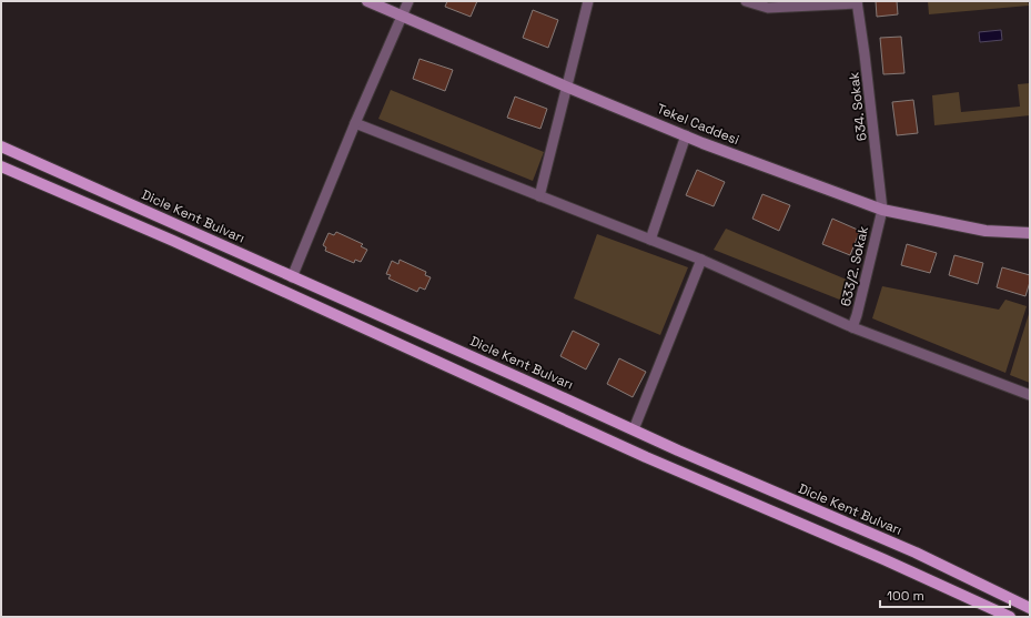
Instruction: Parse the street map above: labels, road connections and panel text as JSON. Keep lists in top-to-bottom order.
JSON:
{
  "streets": {
    "main road": ["Dicle Kent Bulvarı"],
    "street": ["634. Sokak", "Tekel Caddesi", "633/2. Sokak"]
  },
  "crossings": [
    ["634. Sokak", "Tekel Caddesi"],
    ["634. Sokak", "633/2. Sokak"],
    ["Tekel Caddesi", "633/2. Sokak"]
  ],
  "scale_bar": "100 m"
}
